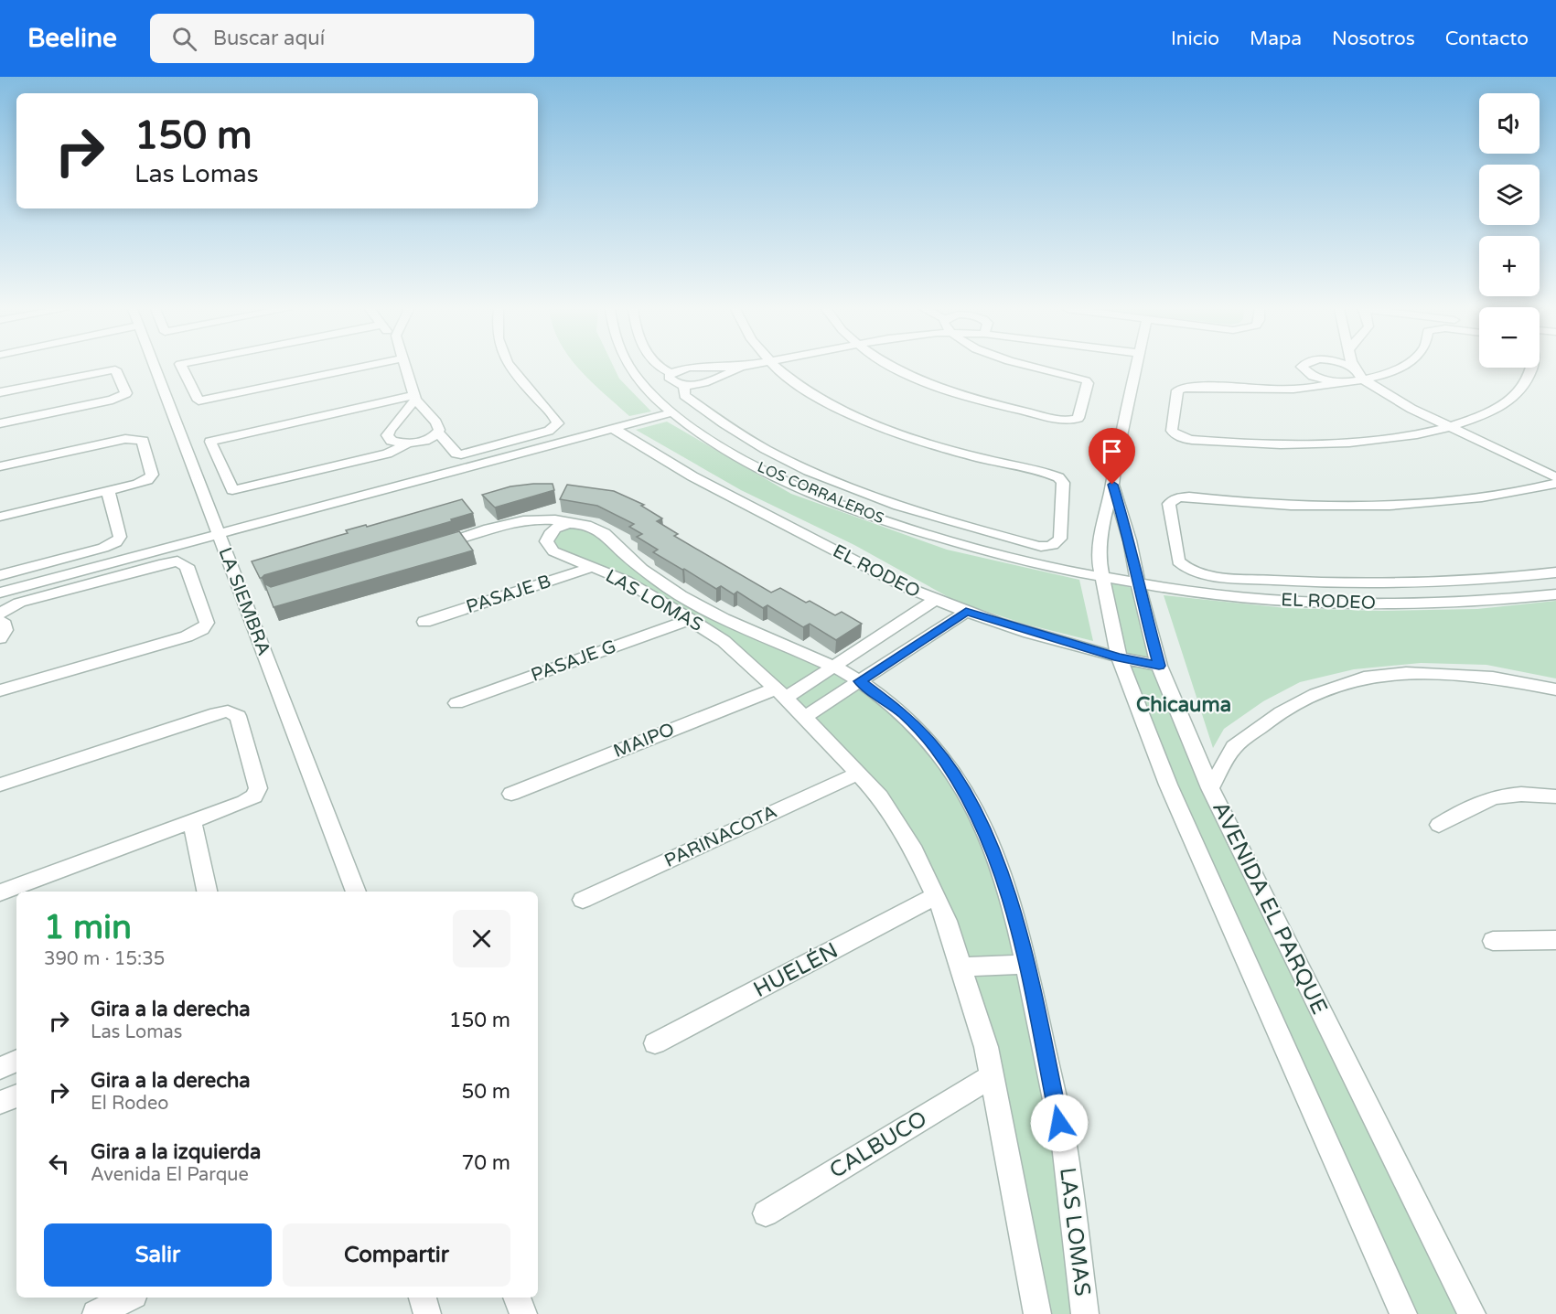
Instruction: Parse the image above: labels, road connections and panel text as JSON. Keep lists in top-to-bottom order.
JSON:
{
  "streets": {
    "street": [
      "LOS CORRALEROS",
      "EL RODEO",
      "PASAJE B",
      "LAS LOMAS",
      "LA SIEMBRA",
      "PASAJE G",
      "MAIPO",
      "PARINACOTA",
      "AVENIDA EL PARQUE",
      "HUELÉN",
      "CALBUCO"
    ]
  },
  "crossings": [
    ["LOS CORRALEROS", "EL RODEO"],
    ["LOS CORRALEROS", "AVENIDA EL PARQUE"],
    ["EL RODEO", "AVENIDA EL PARQUE"],
    ["PASAJE B", "LAS LOMAS"],
    ["LAS LOMAS", "PASAJE G"],
    ["LAS LOMAS", "MAIPO"],
    ["LAS LOMAS", "PARINACOTA"],
    ["LAS LOMAS", "HUELÉN"],
    ["LAS LOMAS", "CALBUCO"]
  ],
  "districts": ["Chicauma"],
  "page": {
    "header": "Beeline",
    "search": "Buscar aquí",
    "nav": [
      "Inicio",
      "Mapa",
      "Nosotros",
      "Contacto"
    ],
    "map_buttons": ["+", "−"],
    "turn": ["150 m", "Las Lomas"],
    "heading": ["1 min", "390 m · 15:35"],
    "list": [
      {
        "name": "Gira a la derecha",
        "note": "Las Lomas",
        "value": "150 m"
      },
      {
        "name": "Gira a la derecha",
        "note": "El Rodeo",
        "value": "50 m"
      },
      {
        "name": "Gira a la izquierda",
        "note": "Avenida El Parque",
        "value": "70 m"
      }
    ],
    "buttons": ["Salir", "Compartir"]
  }
}
